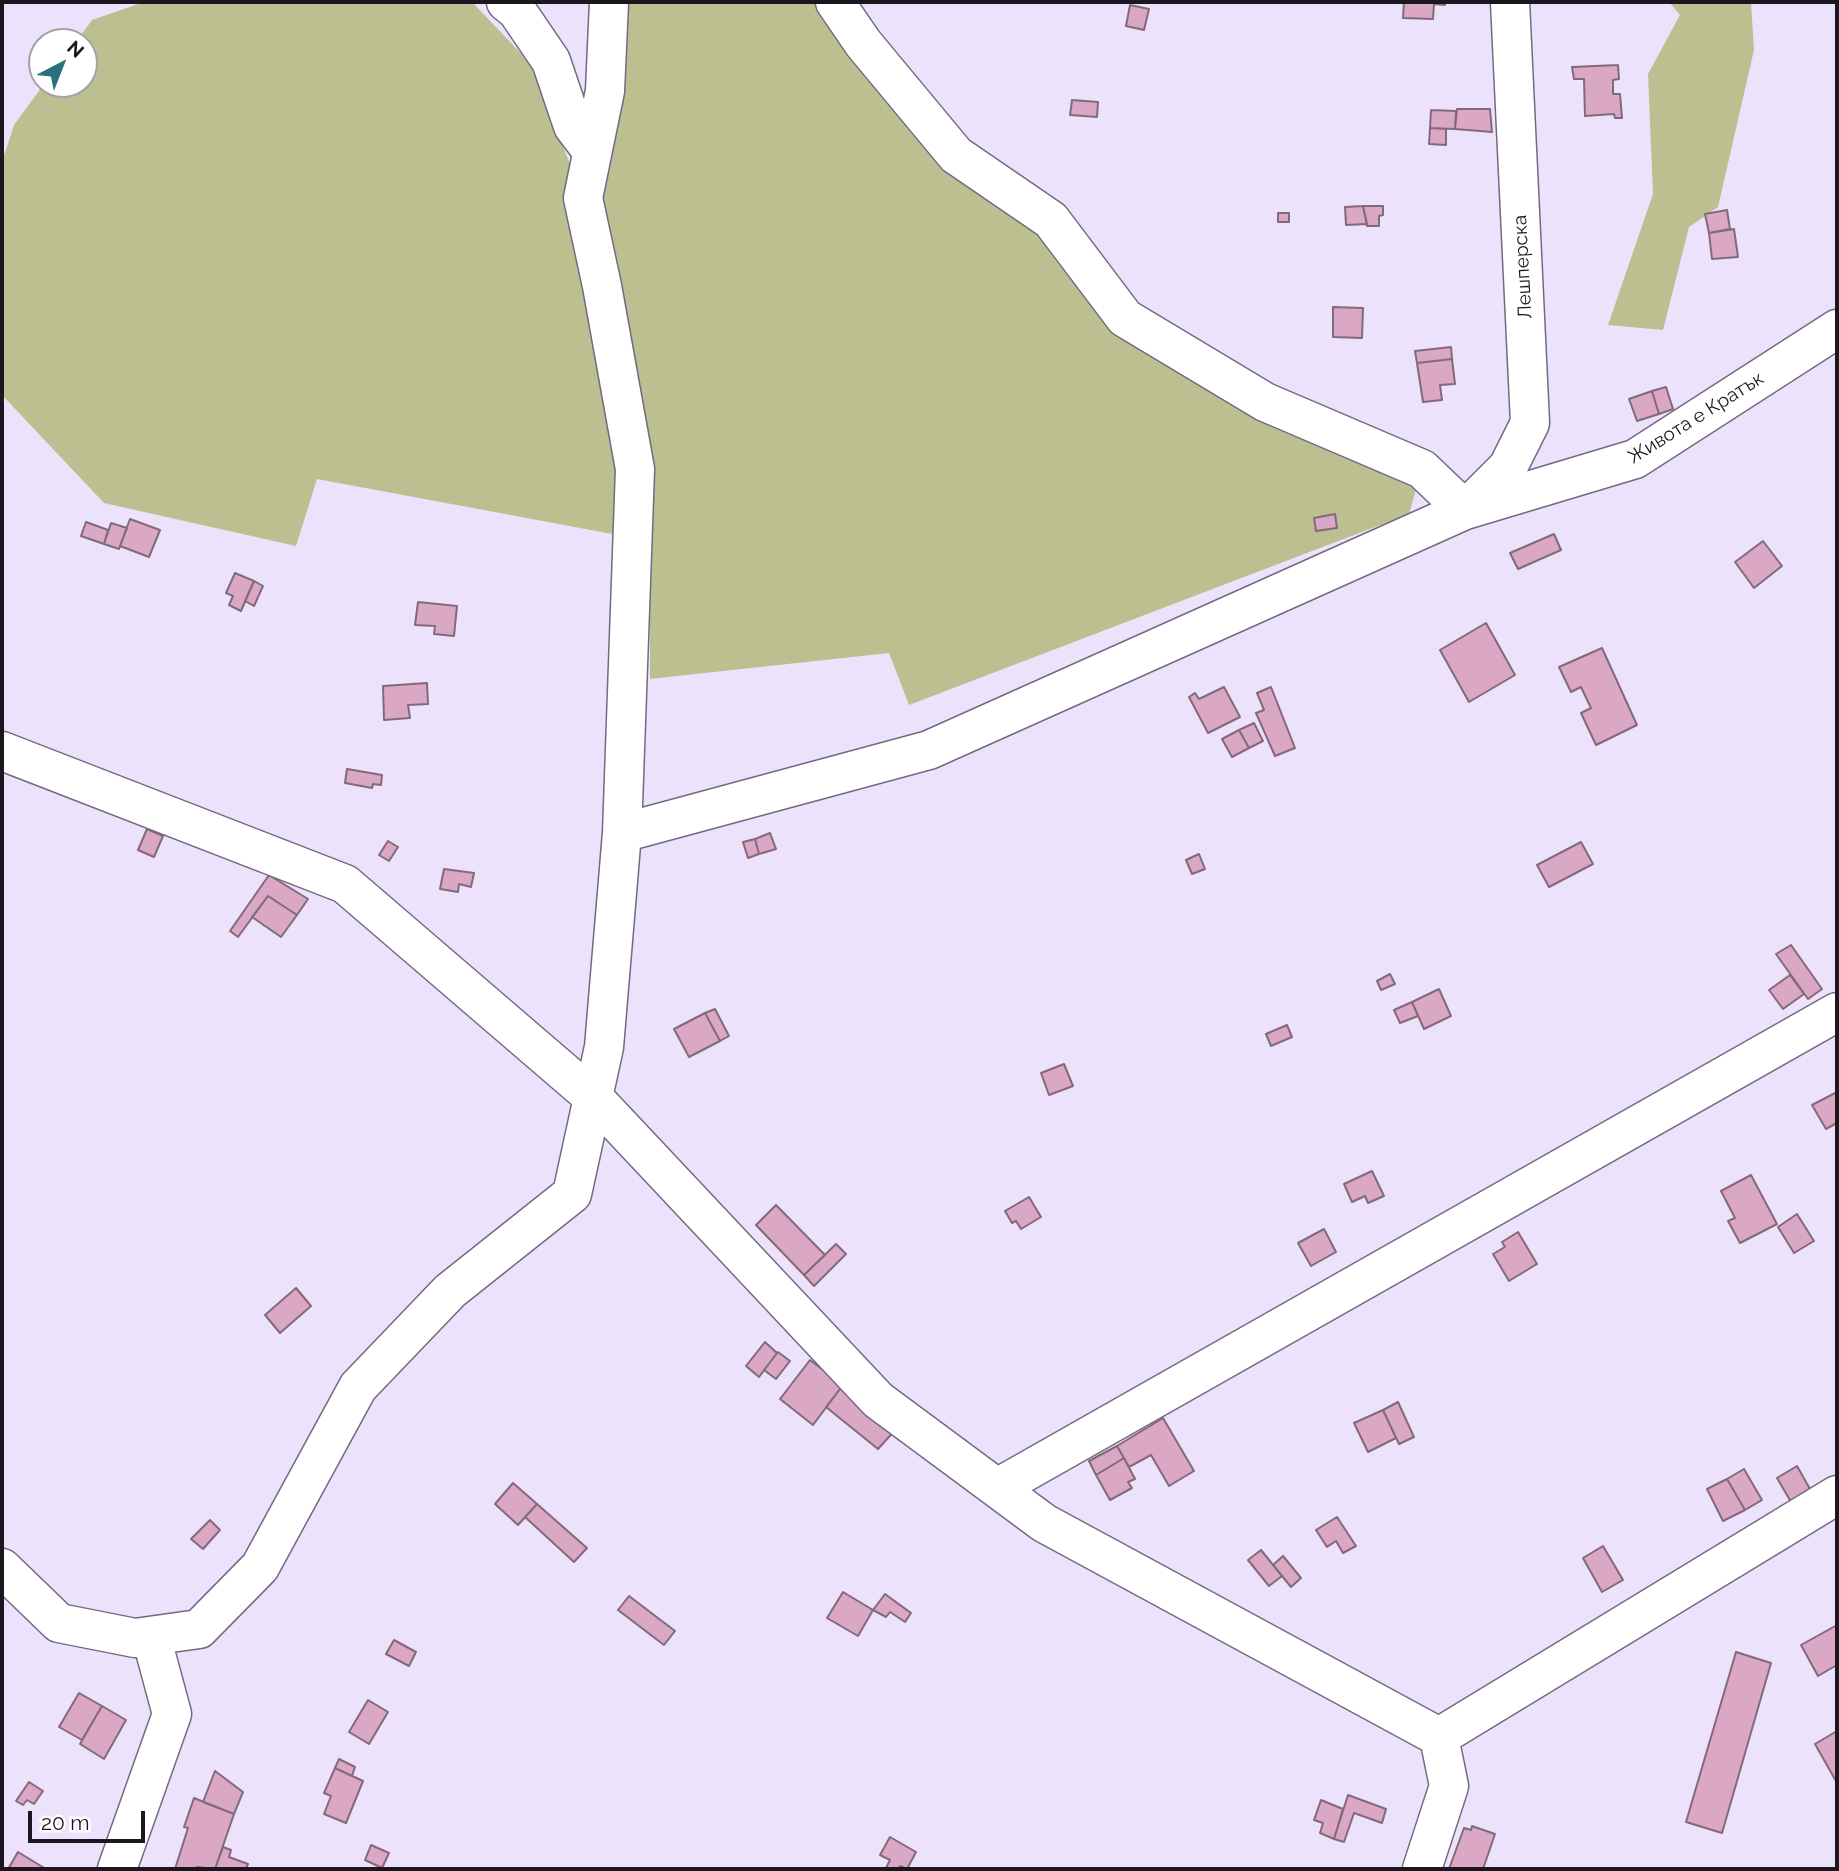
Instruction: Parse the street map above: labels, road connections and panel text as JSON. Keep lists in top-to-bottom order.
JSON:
{
  "streets": {
    "street": ["Лешперска", "Живота е Кратък"]
  },
  "crossings": [
    ["Лешперска", "Живота е Кратък"]
  ],
  "scale_bar": "20 m",
  "north": "top right"
}
